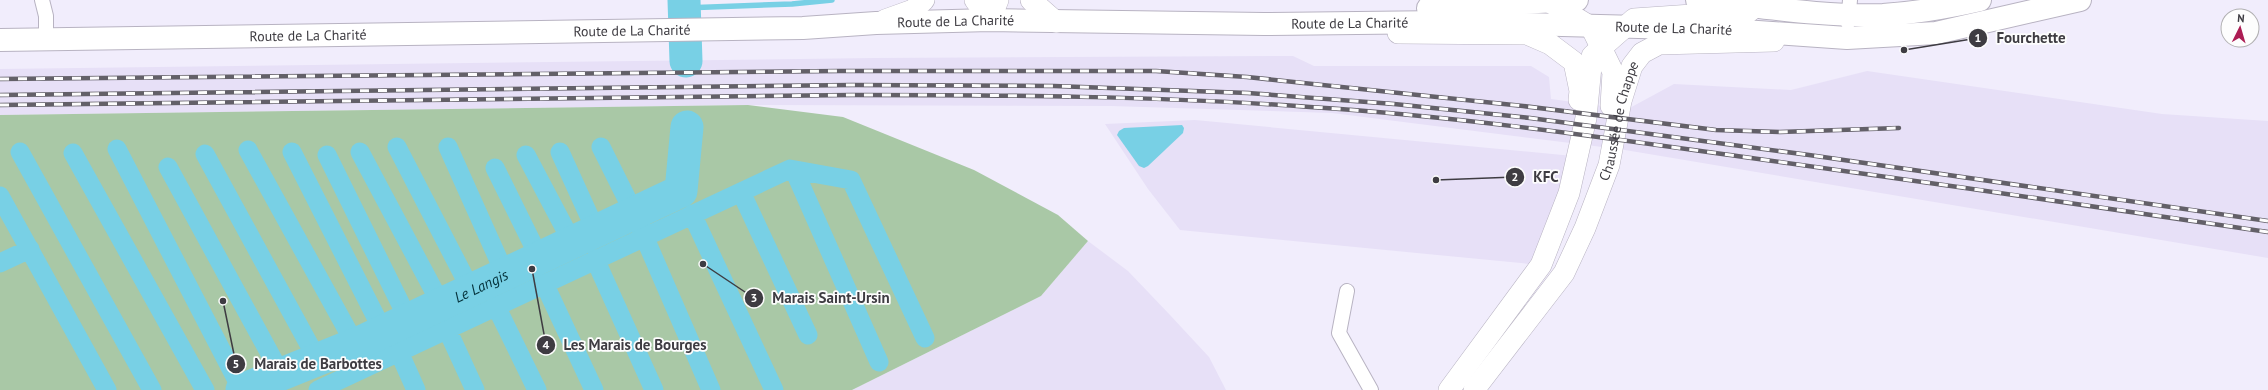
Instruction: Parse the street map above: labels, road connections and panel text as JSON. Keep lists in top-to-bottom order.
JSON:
{
  "streets": {
    "main road": ["Route de La Charité", "Chaussée de Chappe"]
  },
  "crossings": [
    ["Route de La Charité", "Chaussée de Chappe"]
  ],
  "water": ["Le Langis"],
  "places": [
    "Fourchette",
    "KFC",
    "Marais Saint-Ursin",
    "Les Marais de Bourges",
    "Marais de Barbottes"
  ],
  "north": "top"
}
